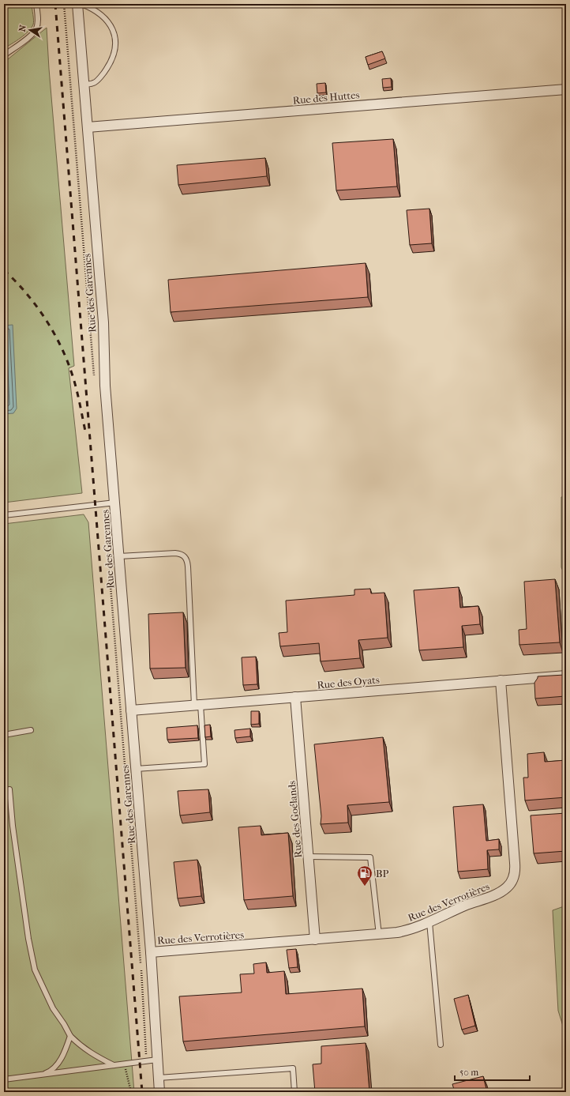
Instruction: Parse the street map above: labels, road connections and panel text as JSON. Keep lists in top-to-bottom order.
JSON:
{
  "streets": {
    "street": [
      "Rue des Huttes",
      "Rue des Garennes",
      "Rue des Oyats",
      "Rue des Goélands",
      "Rue des Verrotières"
    ]
  },
  "crossings": [
    ["Rue des Huttes", "Rue des Garennes"],
    ["Rue des Garennes", "Rue des Oyats"],
    ["Rue des Garennes", "Rue des Verrotières"],
    ["Rue des Oyats", "Rue des Goélands"],
    ["Rue des Oyats", "Rue des Verrotières"],
    ["Rue des Goélands", "Rue des Verrotières"]
  ],
  "places": {
    "fuel station": ["BP"]
  },
  "scale_bar": "50 m",
  "north": "left"
}
